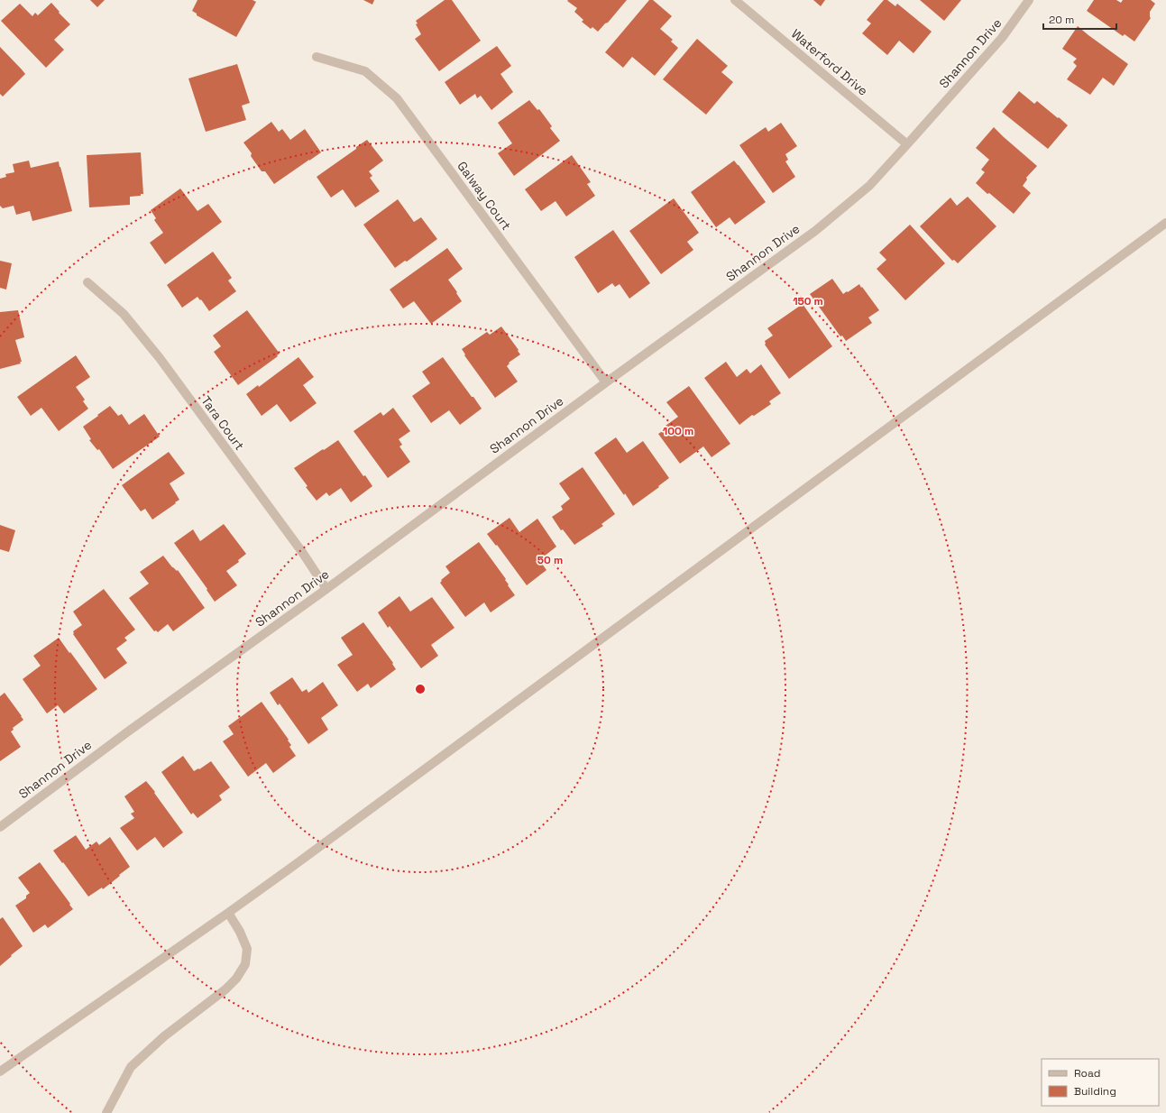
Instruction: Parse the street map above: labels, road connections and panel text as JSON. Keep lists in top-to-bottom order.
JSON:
{
  "streets": {
    "street": [
      "Shannon Drive",
      "Waterford Drive",
      "Galway Court",
      "Tara Court"
    ]
  },
  "crossings": [
    ["Shannon Drive", "Waterford Drive"],
    ["Shannon Drive", "Galway Court"],
    ["Shannon Drive", "Tara Court"]
  ],
  "legend": ["Road", "Building"],
  "scale_bar": "20 m",
  "rings": ["150 m", "100 m", "50 m"]
}
